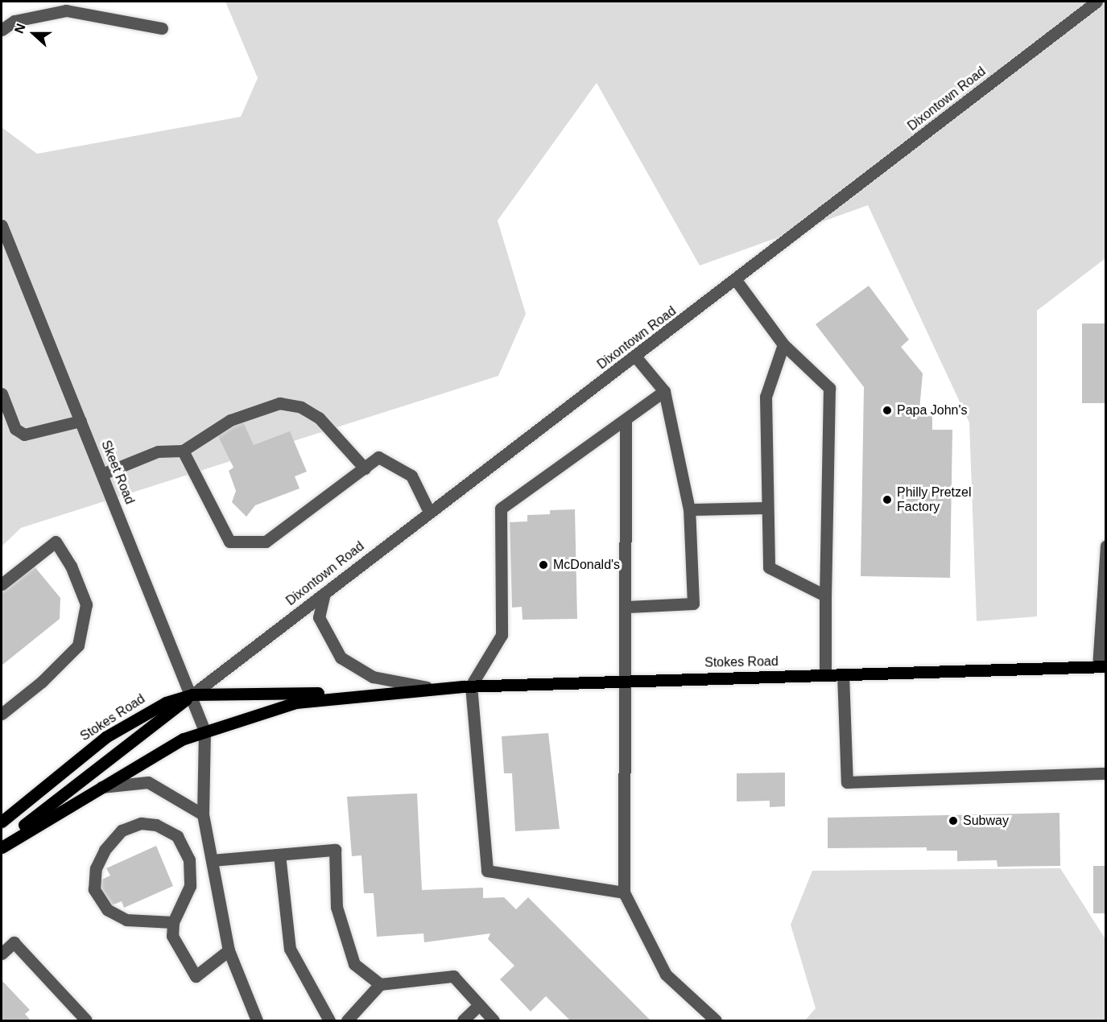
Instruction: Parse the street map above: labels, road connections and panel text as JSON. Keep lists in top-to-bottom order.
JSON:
{
  "streets": {
    "main road": ["Stokes Road"],
    "street": ["Dixontown Road", "Skeet Road"]
  },
  "crossings": [
    ["Dixontown Road", "Skeet Road"],
    ["Dixontown Road", "Stokes Road"],
    ["Skeet Road", "Stokes Road"]
  ],
  "places": [
    "Papa John's",
    "Philly Pretzel Factory",
    "McDonald's",
    "Subway"
  ],
  "north": "left"
}
